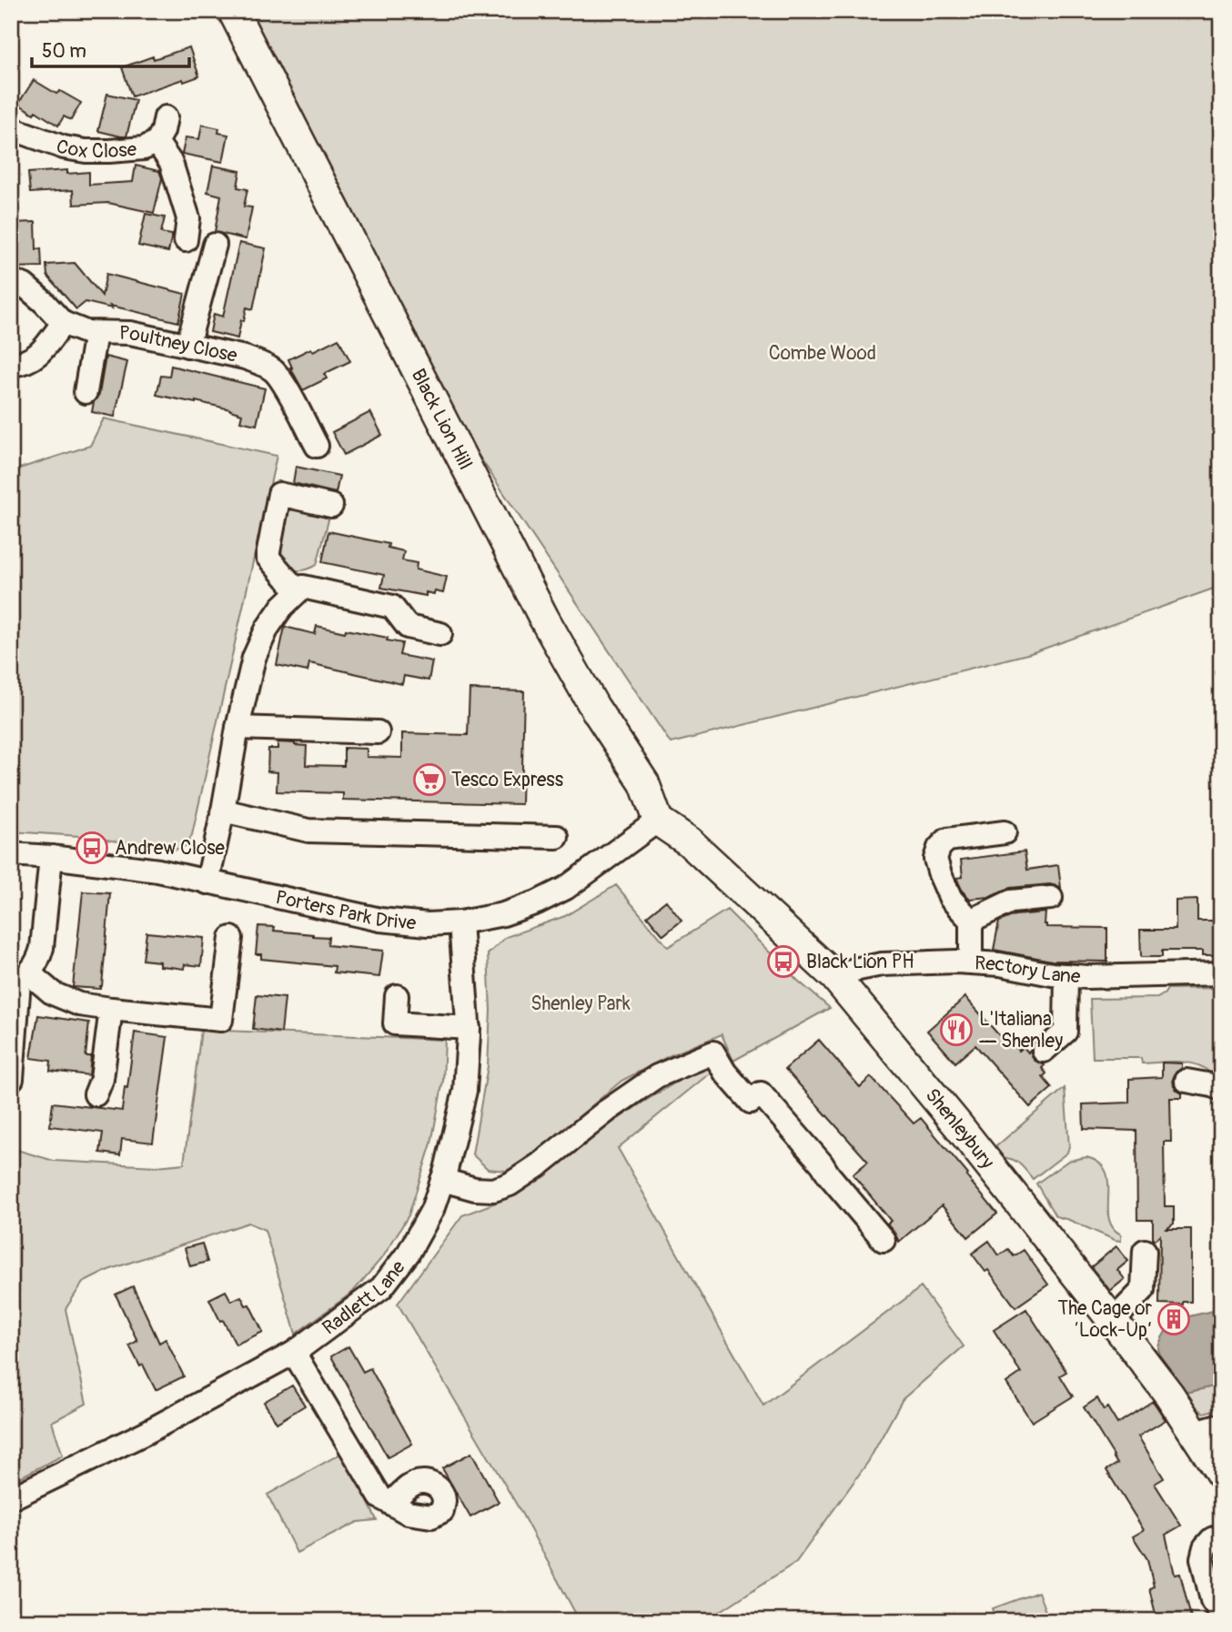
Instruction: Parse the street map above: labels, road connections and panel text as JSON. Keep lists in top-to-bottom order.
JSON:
{
  "streets": {
    "main road": ["Black Lion Hill", "Shenleybury"],
    "street": [
      "Cox Close",
      "Poultney Close",
      "Porters Park Drive",
      "Rectory Lane",
      "Radlett Lane"
    ]
  },
  "crossings": [
    ["Black Lion Hill", "Porters Park Drive"],
    ["Black Lion Hill", "Shenleybury"],
    ["Porters Park Drive", "Shenleybury"],
    ["Porters Park Drive", "Radlett Lane"],
    ["Rectory Lane", "Shenleybury"]
  ],
  "parks": ["Combe Wood", "Shenley Park"],
  "places": {
    "supermarket": ["Tesco Express"],
    "bus stop": ["Andrew Close", "Black Lion PH"],
    "restaurant": ["L'Italiana — Shenley"],
    "building": ["The Cage or ‘Lock-Up’"]
  },
  "scale_bar": "50 m"
}
